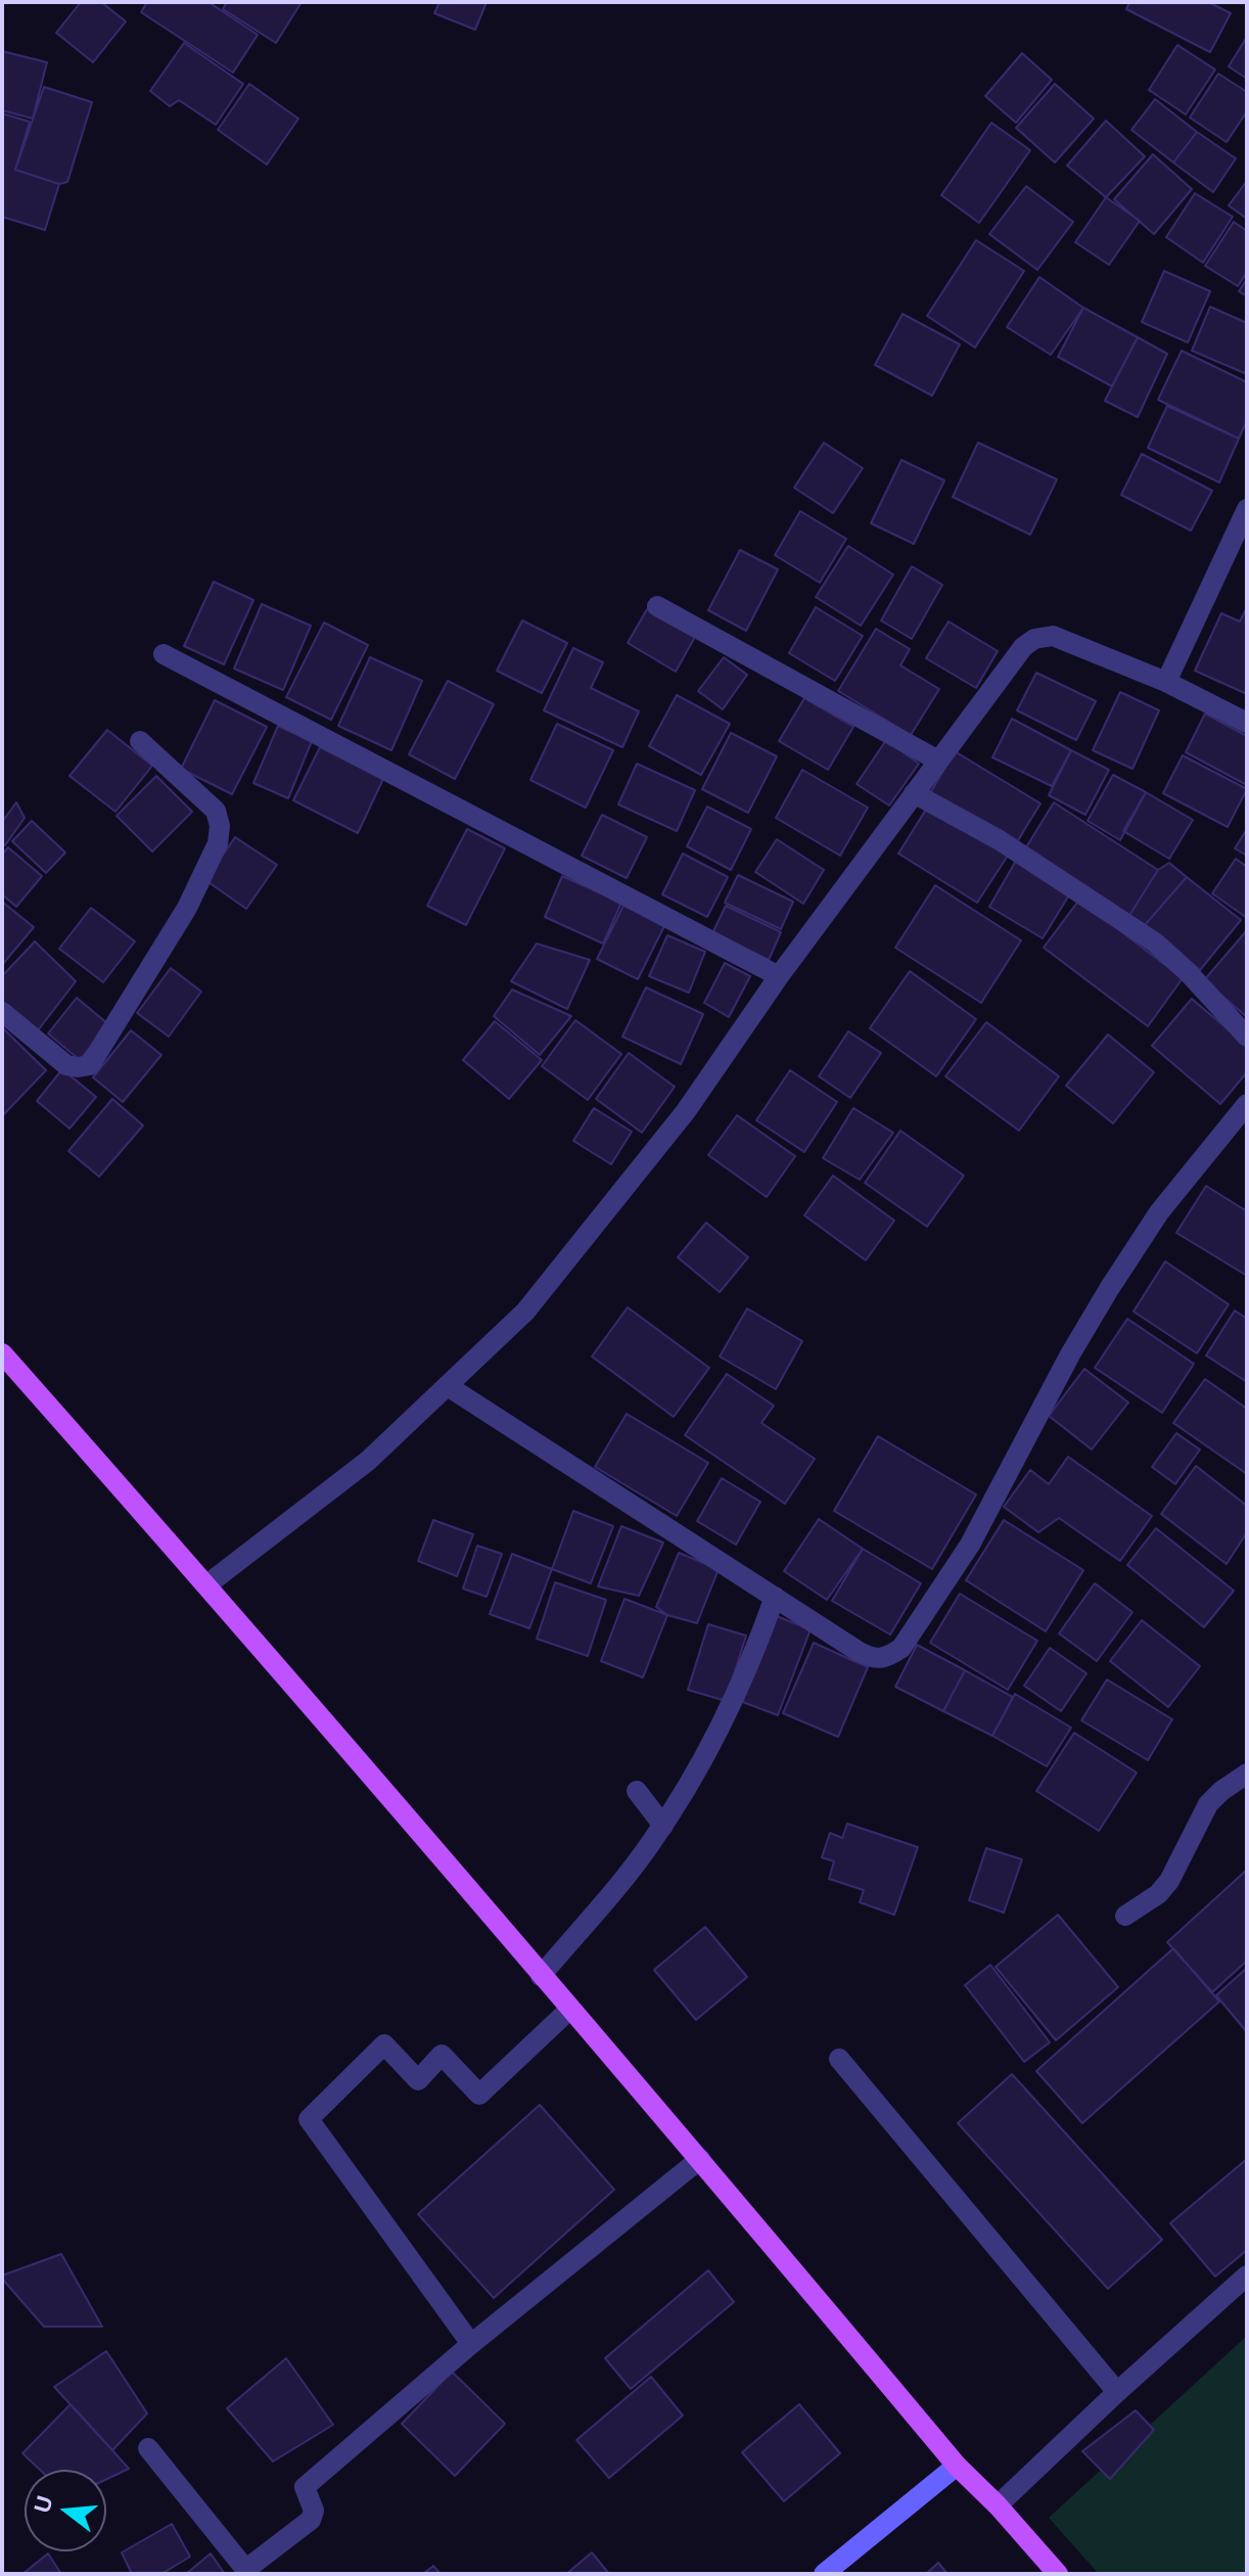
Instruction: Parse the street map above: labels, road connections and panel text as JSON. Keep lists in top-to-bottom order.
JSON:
{
  "north": "left"
}
